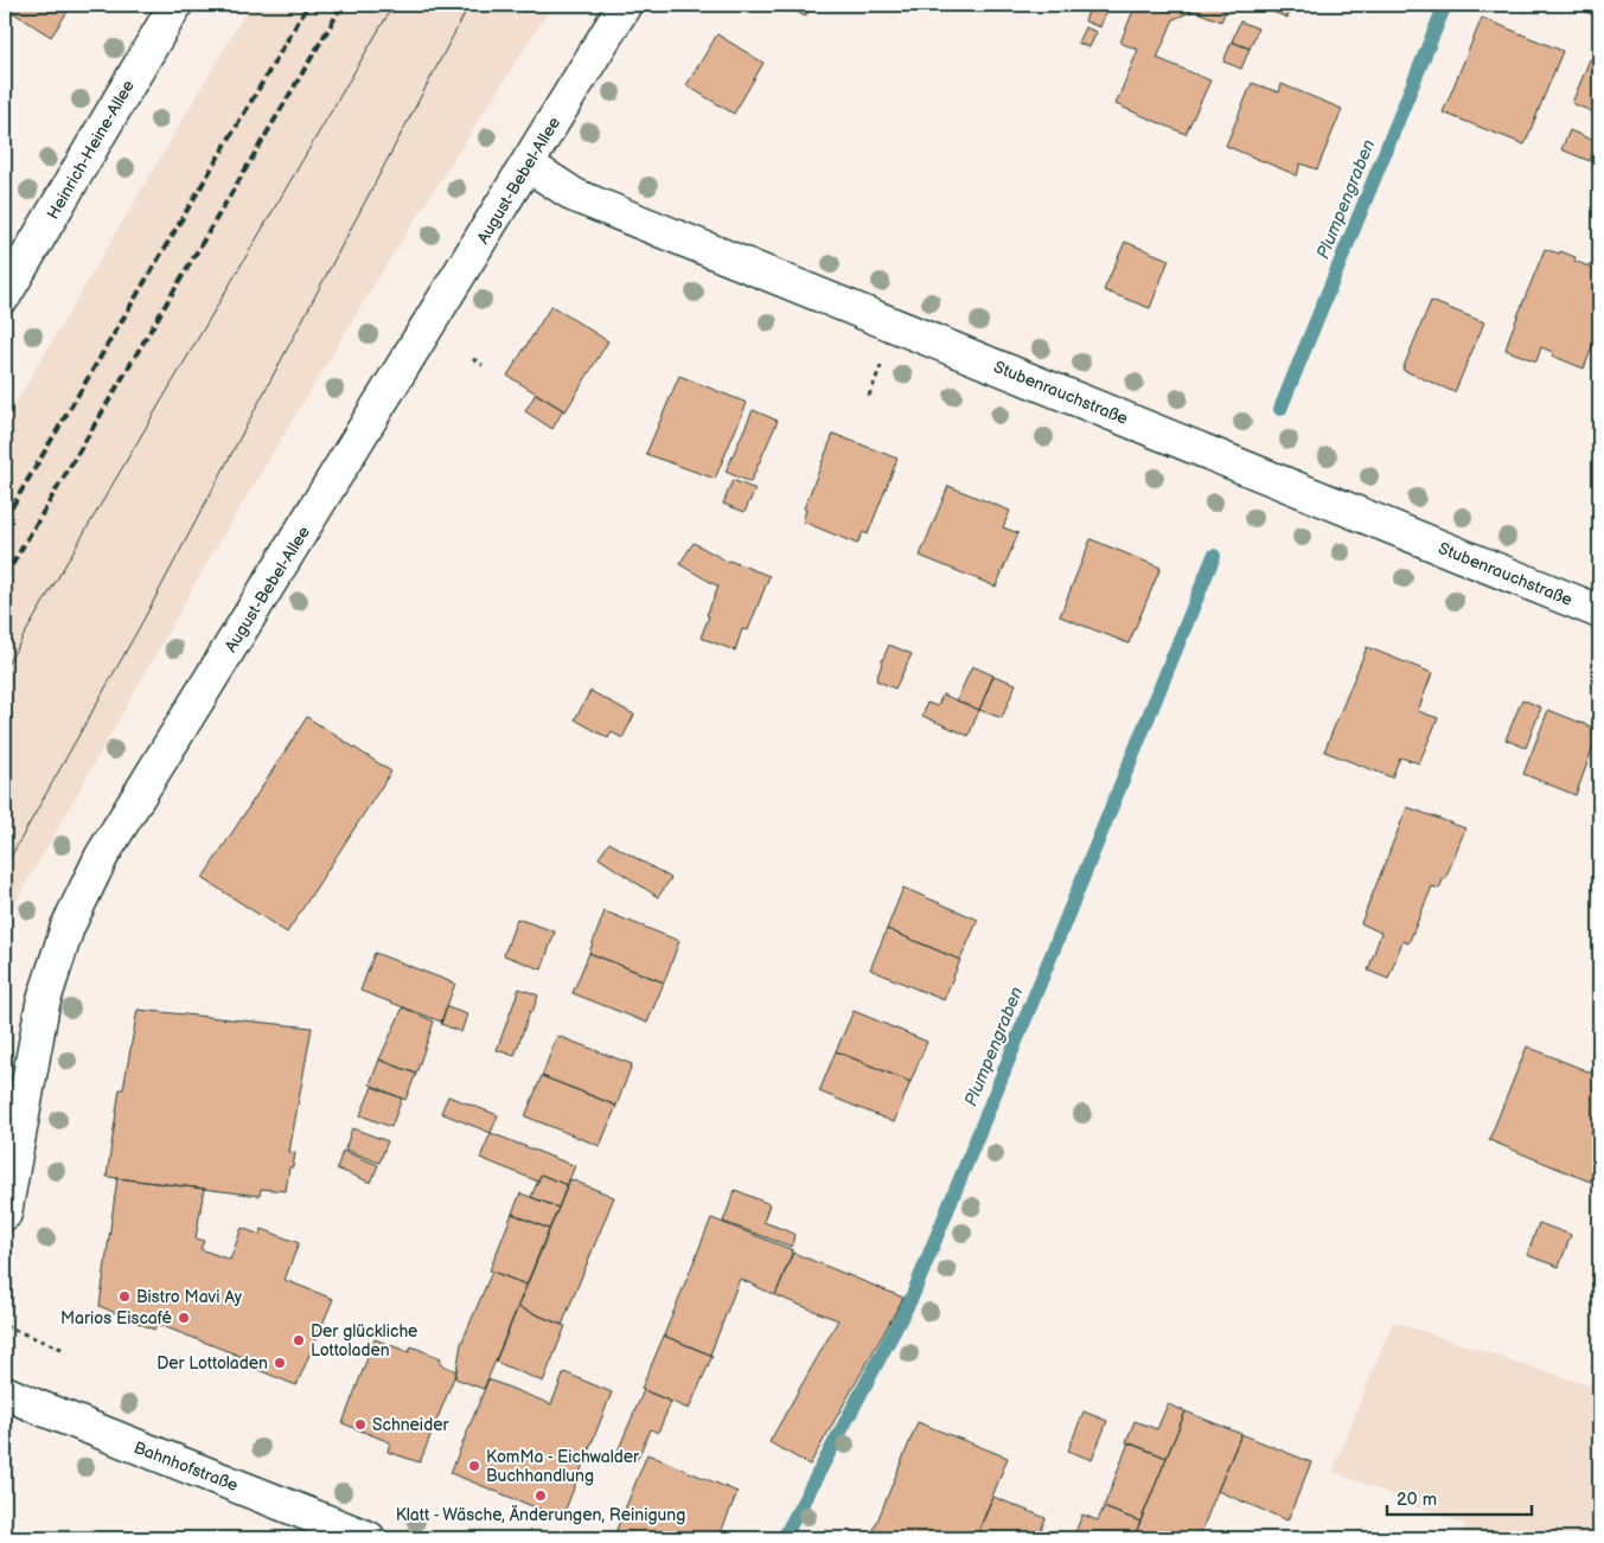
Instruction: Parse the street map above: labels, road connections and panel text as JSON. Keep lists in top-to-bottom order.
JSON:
{
  "streets": {
    "street": [
      "Heinrich-Heine-Allee",
      "August-Bebel-Allee",
      "Stubenrauchstraße",
      "Bahnhofstraße"
    ]
  },
  "crossings": [
    ["August-Bebel-Allee", "Stubenrauchstraße"]
  ],
  "water": ["Plumpengraben"],
  "places": [
    "Bistro Mavi Ay",
    "Marios Eiscafé",
    "Der glückliche Lottoladen",
    "Der Lottoladen",
    "Schneider",
    "KomMa - Eichwalder Buchhandlung",
    "Klatt - Wäsche, Änderungen, Reinigung"
  ],
  "scale_bar": "20 m"
}
